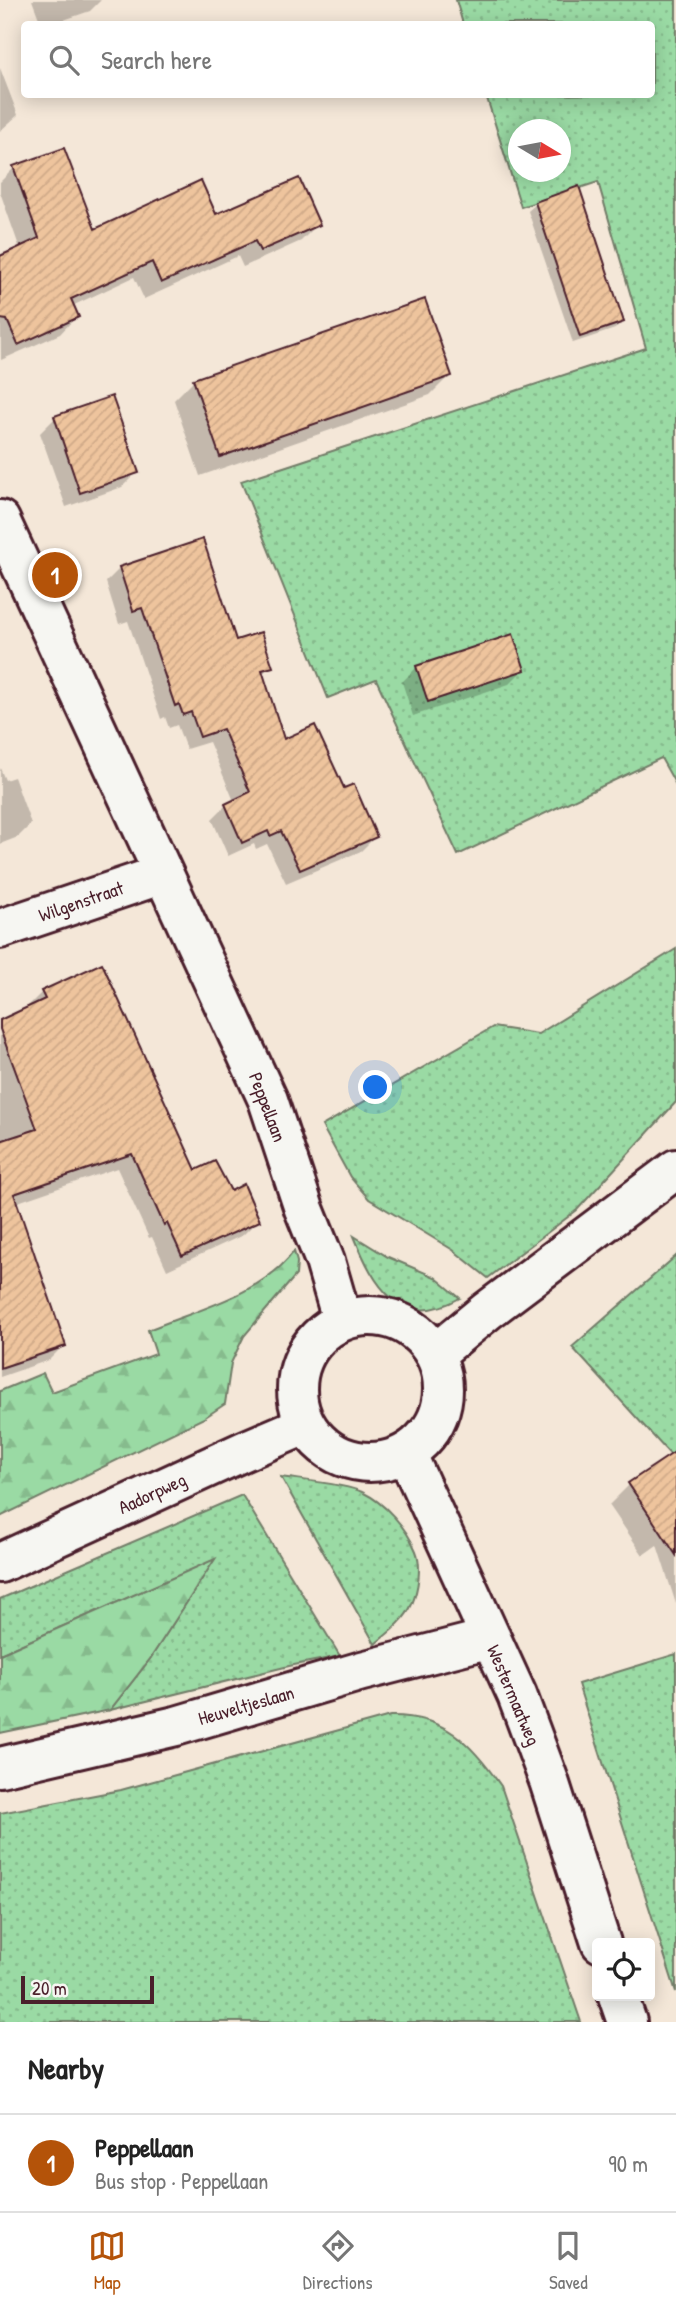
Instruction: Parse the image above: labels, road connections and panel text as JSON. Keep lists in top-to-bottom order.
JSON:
{
  "streets": {
    "street": [
      "Wilgenstraat",
      "Peppellaan",
      "Aadorpweg",
      "Westermaatweg",
      "Heuveltjeslaan"
    ]
  },
  "crossings": [
    ["Wilgenstraat", "Peppellaan"],
    ["Peppellaan", "Aadorpweg"],
    ["Peppellaan", "Westermaatweg"],
    ["Aadorpweg", "Westermaatweg"],
    ["Westermaatweg", "Heuveltjeslaan"]
  ],
  "scale_bar": "20 m",
  "north": "right",
  "page": {
    "search": "Search here",
    "pins": "1",
    "scale": "20 m",
    "heading": "Nearby",
    "list": [
      {
        "mark": "1",
        "name": "Peppellaan",
        "note": "Bus stop · Peppellaan",
        "value": "90 m"
      }
    ],
    "nav": ["Map", "Directions", "Saved"]
  }
}
